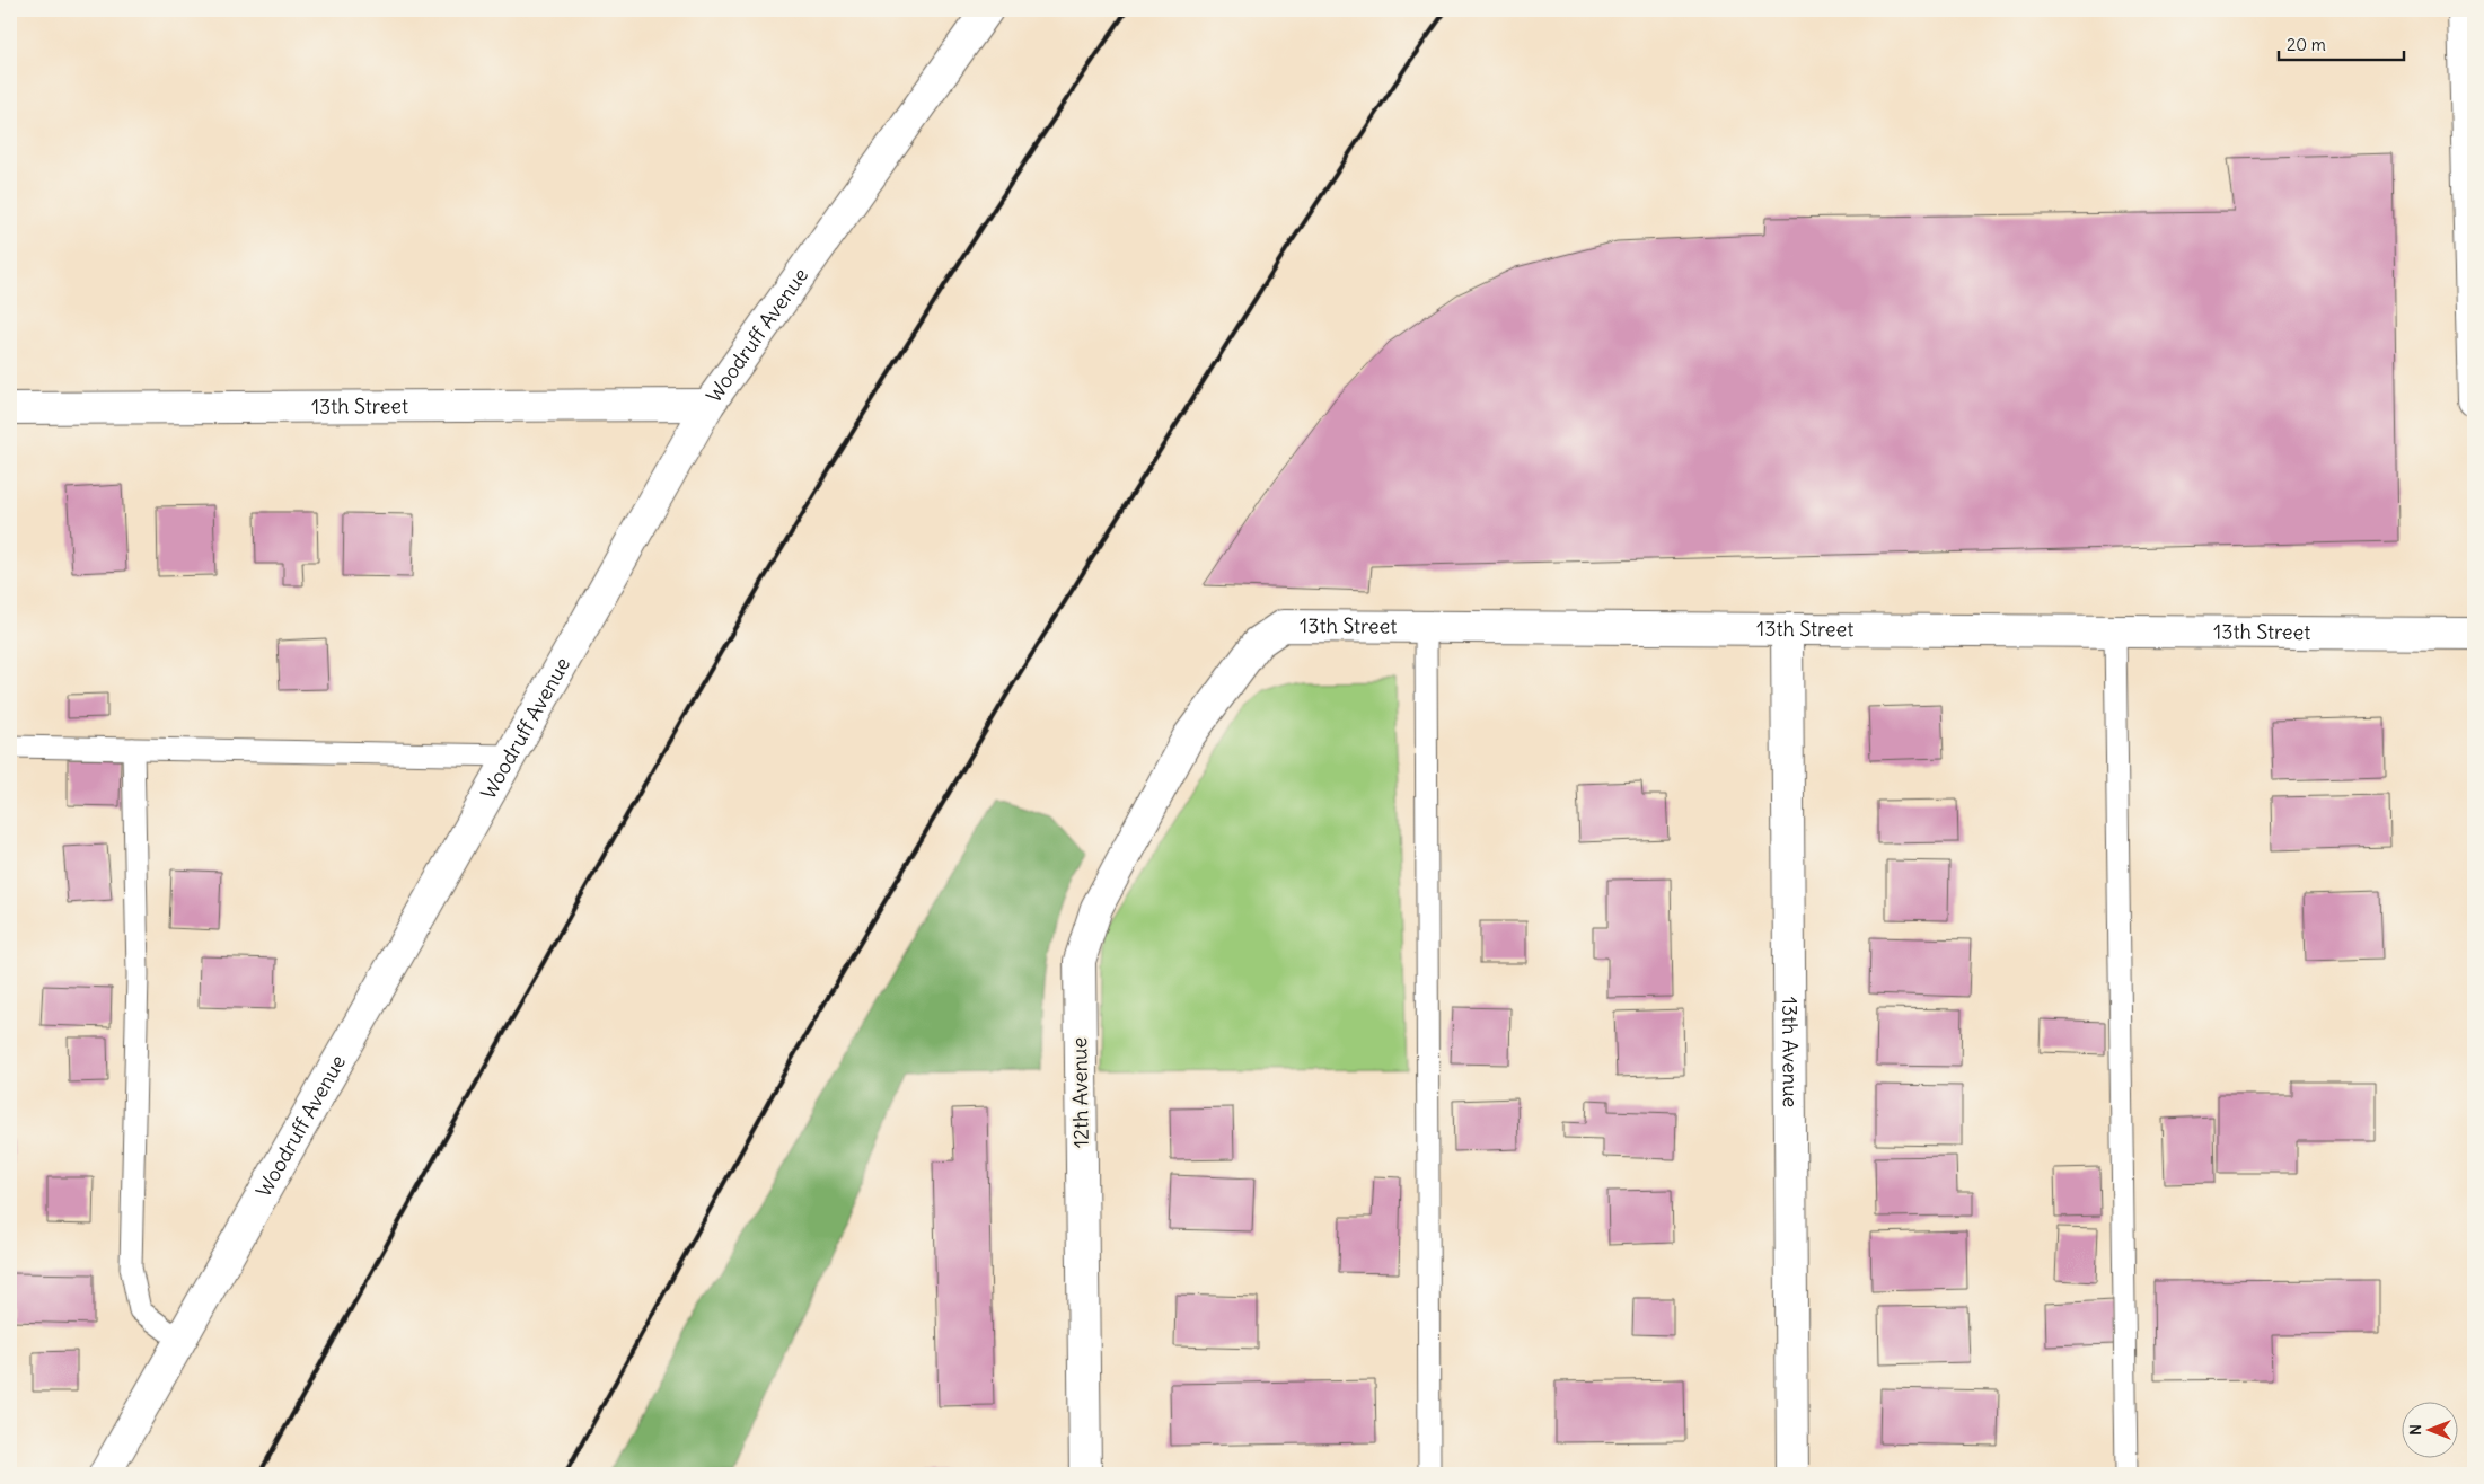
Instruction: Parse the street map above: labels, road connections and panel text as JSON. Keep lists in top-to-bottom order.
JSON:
{
  "streets": {
    "street": [
      "Woodruff Avenue",
      "13th Street",
      "13th Avenue",
      "12th Avenue"
    ]
  },
  "crossings": [
    ["Woodruff Avenue", "13th Street"],
    ["13th Street", "13th Avenue"],
    ["13th Street", "12th Avenue"]
  ],
  "scale_bar": "20 m",
  "north": "left"
}
